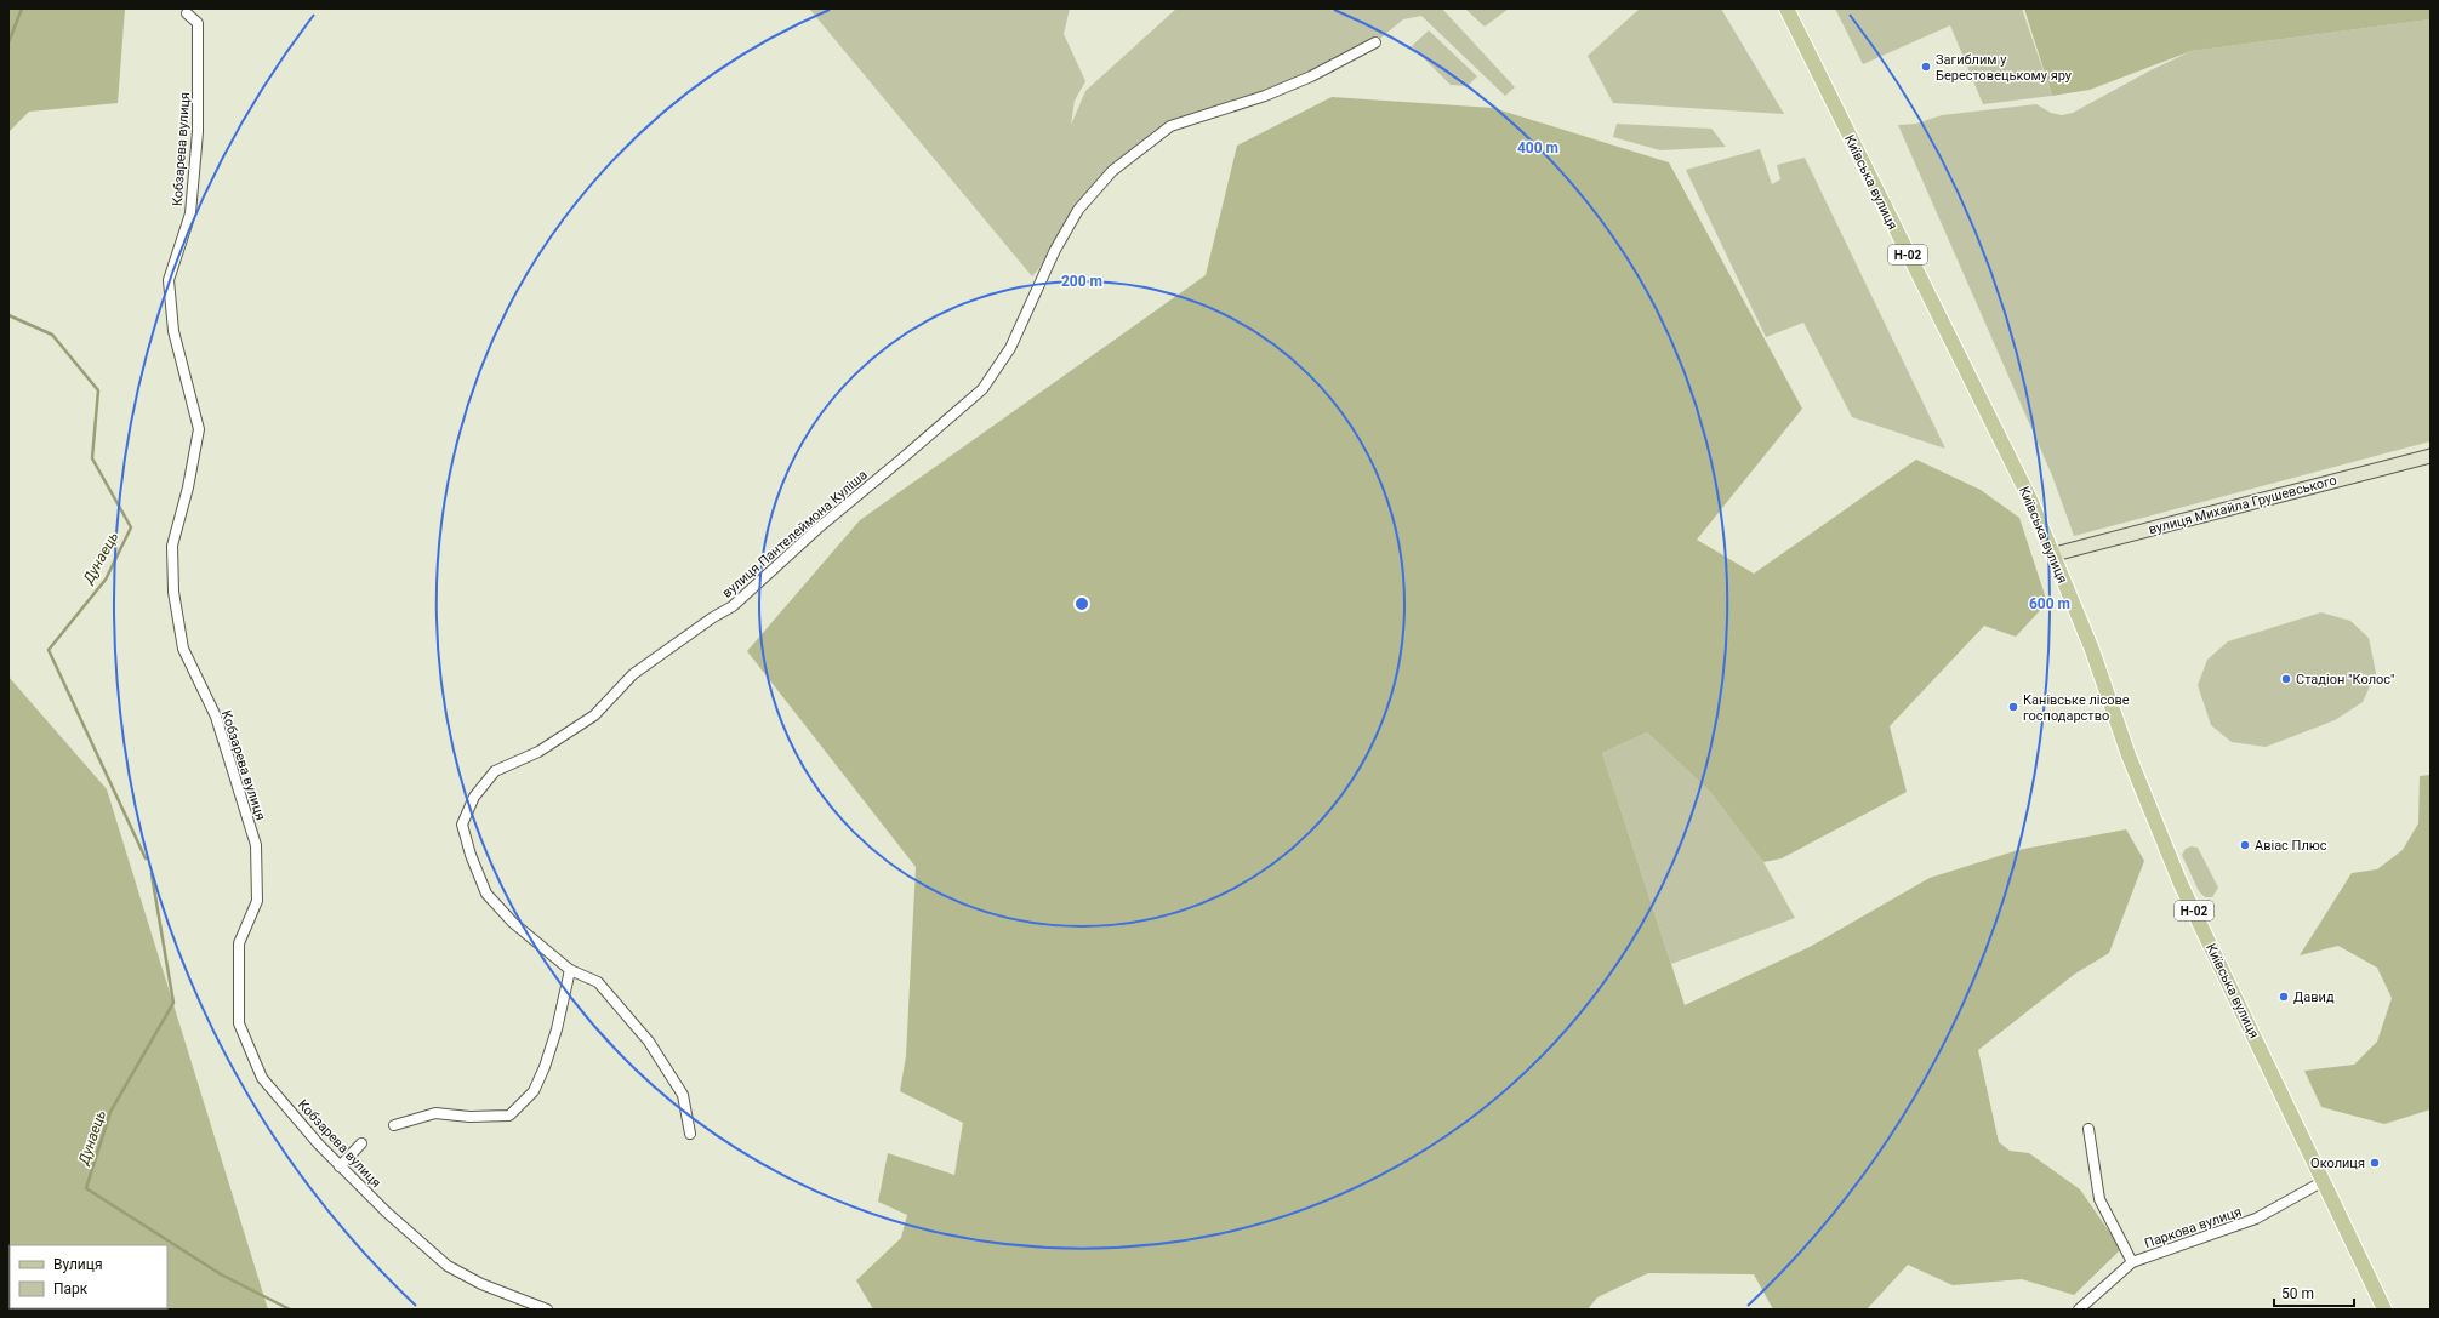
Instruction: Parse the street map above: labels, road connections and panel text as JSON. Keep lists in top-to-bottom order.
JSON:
{
  "streets": {
    "main road": ["Київська вулиця", "Н-02"],
    "street": [
      "Кобзарева вулиця",
      "вулиця Михайла Грушевського",
      "вулиця Пантелеймона Куліша",
      "Паркова вулиця"
    ]
  },
  "crossings": [
    ["Київська вулиця", "вулиця Михайла Грушевського"],
    ["Київська вулиця", "Паркова вулиця"]
  ],
  "water": ["Дунаець"],
  "places": [
    "Загиблим у Берестовецькому яру",
    "Стадіон \"Колос\"",
    "Канівське лісове господарство",
    "Авіас Плюс",
    "Давид",
    "Околиця"
  ],
  "legend": ["Вулиця", "Парк"],
  "scale_bar": "50 m",
  "rings": ["400 m", "200 m", "600 m"]
}
